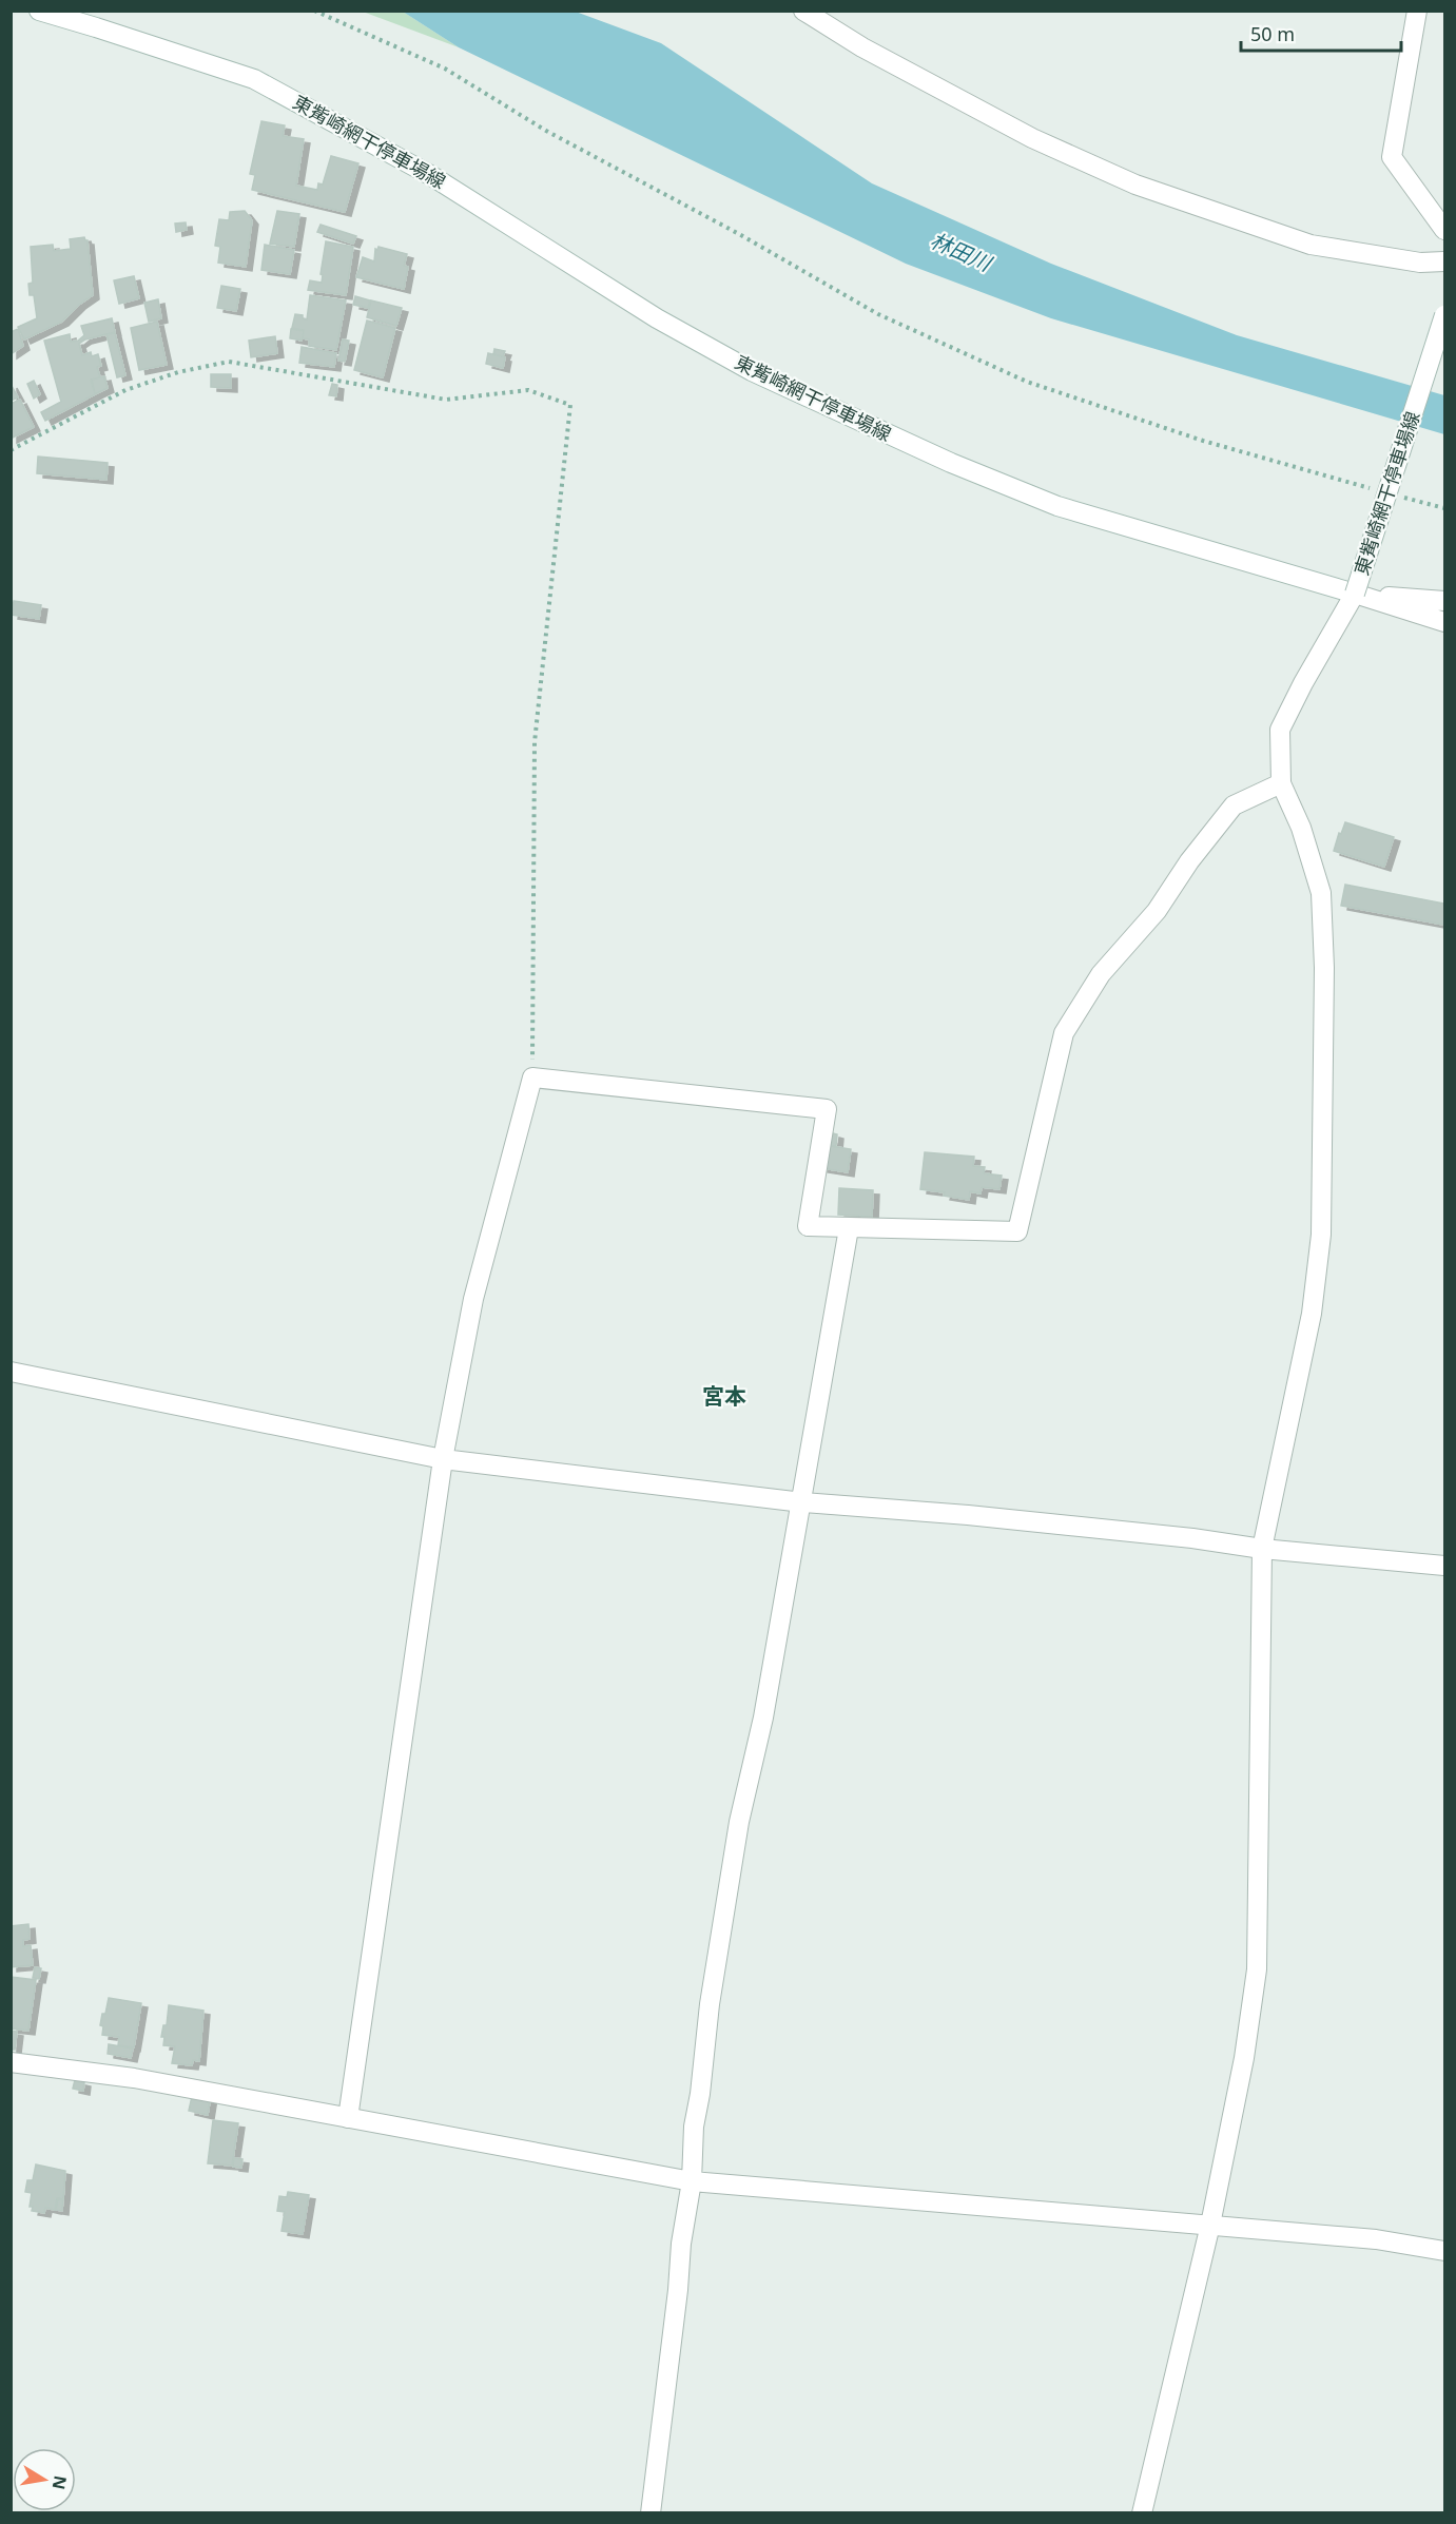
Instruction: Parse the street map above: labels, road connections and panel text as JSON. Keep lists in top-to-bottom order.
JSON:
{
  "streets": {
    "street": ["東觜崎網干停車場線"]
  },
  "districts": ["宮本"],
  "water": ["林田川"],
  "scale_bar": "50 m",
  "north": "right"
}
